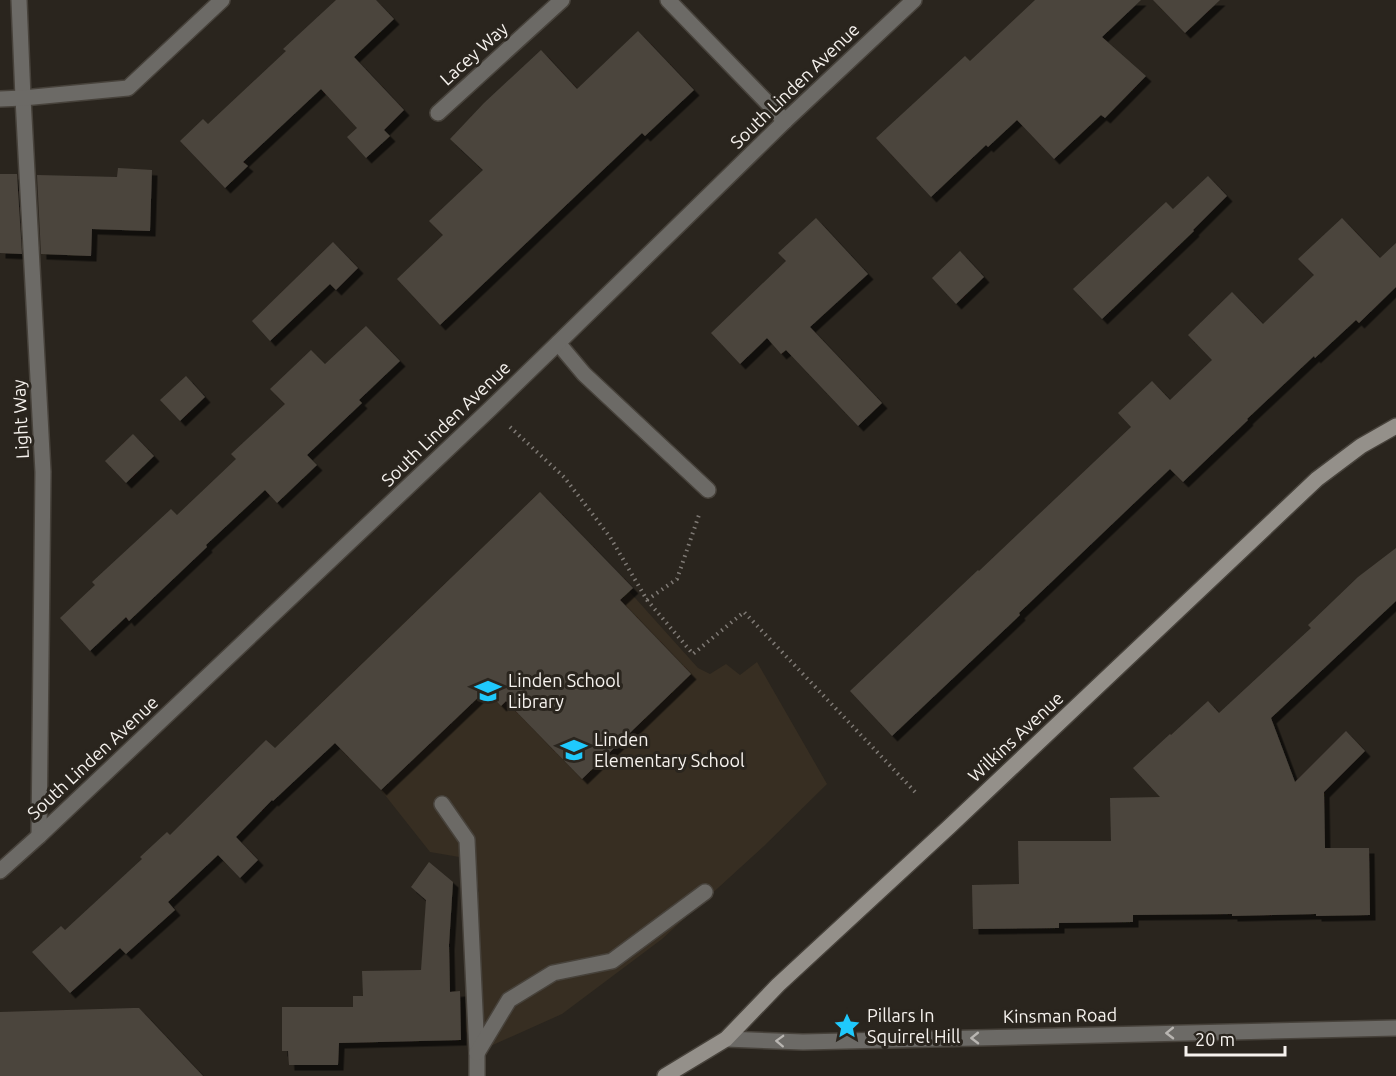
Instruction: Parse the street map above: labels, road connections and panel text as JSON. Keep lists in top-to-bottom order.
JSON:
{
  "streets": {
    "main road": ["Wilkins Avenue"],
    "street": [
      "Lacey Way",
      "South Linden Avenue",
      "Light Way",
      "Kinsman Road"
    ]
  },
  "crossings": [
    ["South Linden Avenue", "Light Way"],
    ["Wilkins Avenue", "Kinsman Road"]
  ],
  "one_way": ["Kinsman Road"],
  "places": {
    "school or university": ["Linden School Library", "Linden Elementary School"],
    "place": ["Pillars In Squirrel Hill"]
  },
  "scale_bar": "20 m"
}
